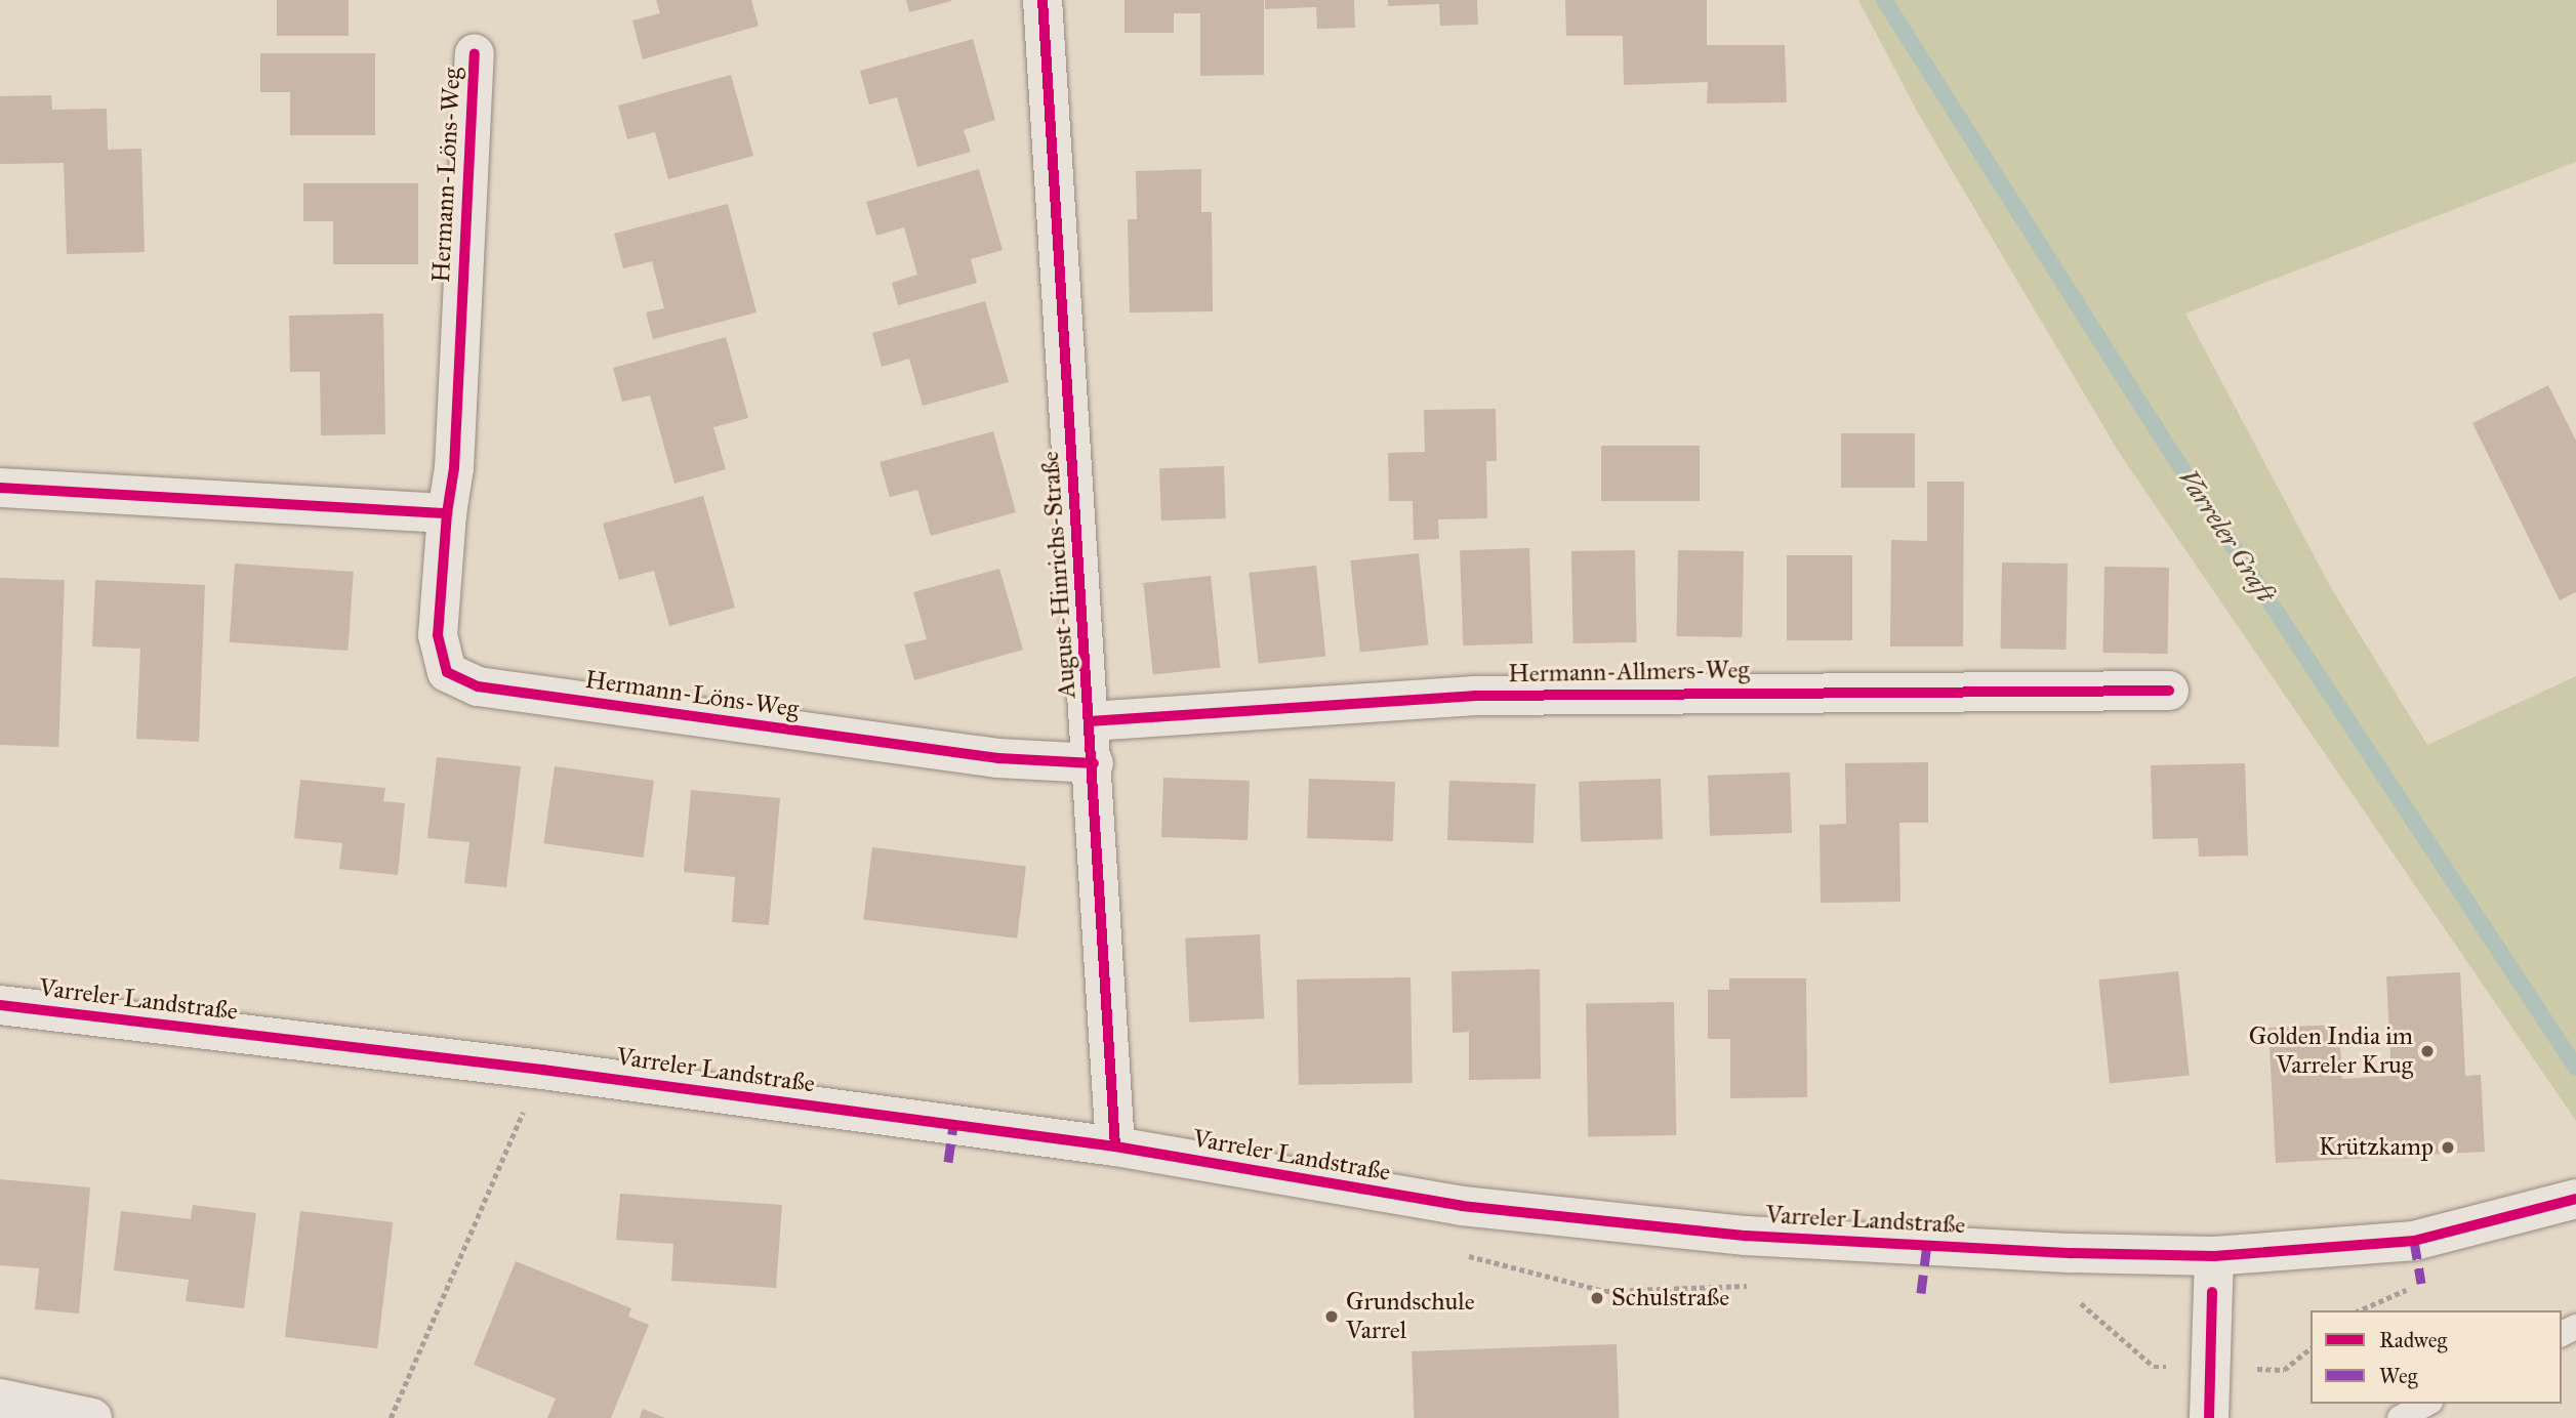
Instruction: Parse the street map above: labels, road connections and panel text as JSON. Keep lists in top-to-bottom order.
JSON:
{
  "streets": {
    "street": [
      "Hermann-Löns-Weg",
      "August-Hinrichs-Straße",
      "Hermann-Allmers-Weg",
      "Varreler Landstraße"
    ]
  },
  "crossings": [
    ["Hermann-Löns-Weg", "August-Hinrichs-Straße"],
    ["August-Hinrichs-Straße", "Hermann-Allmers-Weg"],
    ["August-Hinrichs-Straße", "Varreler Landstraße"]
  ],
  "water": ["Varreler Graft"],
  "places": [
    "Golden India im Varreler Krug",
    "Krützkamp",
    "Schulstraße",
    "Grundschule Varrel"
  ],
  "legend": ["Radweg", "Weg"]
}
